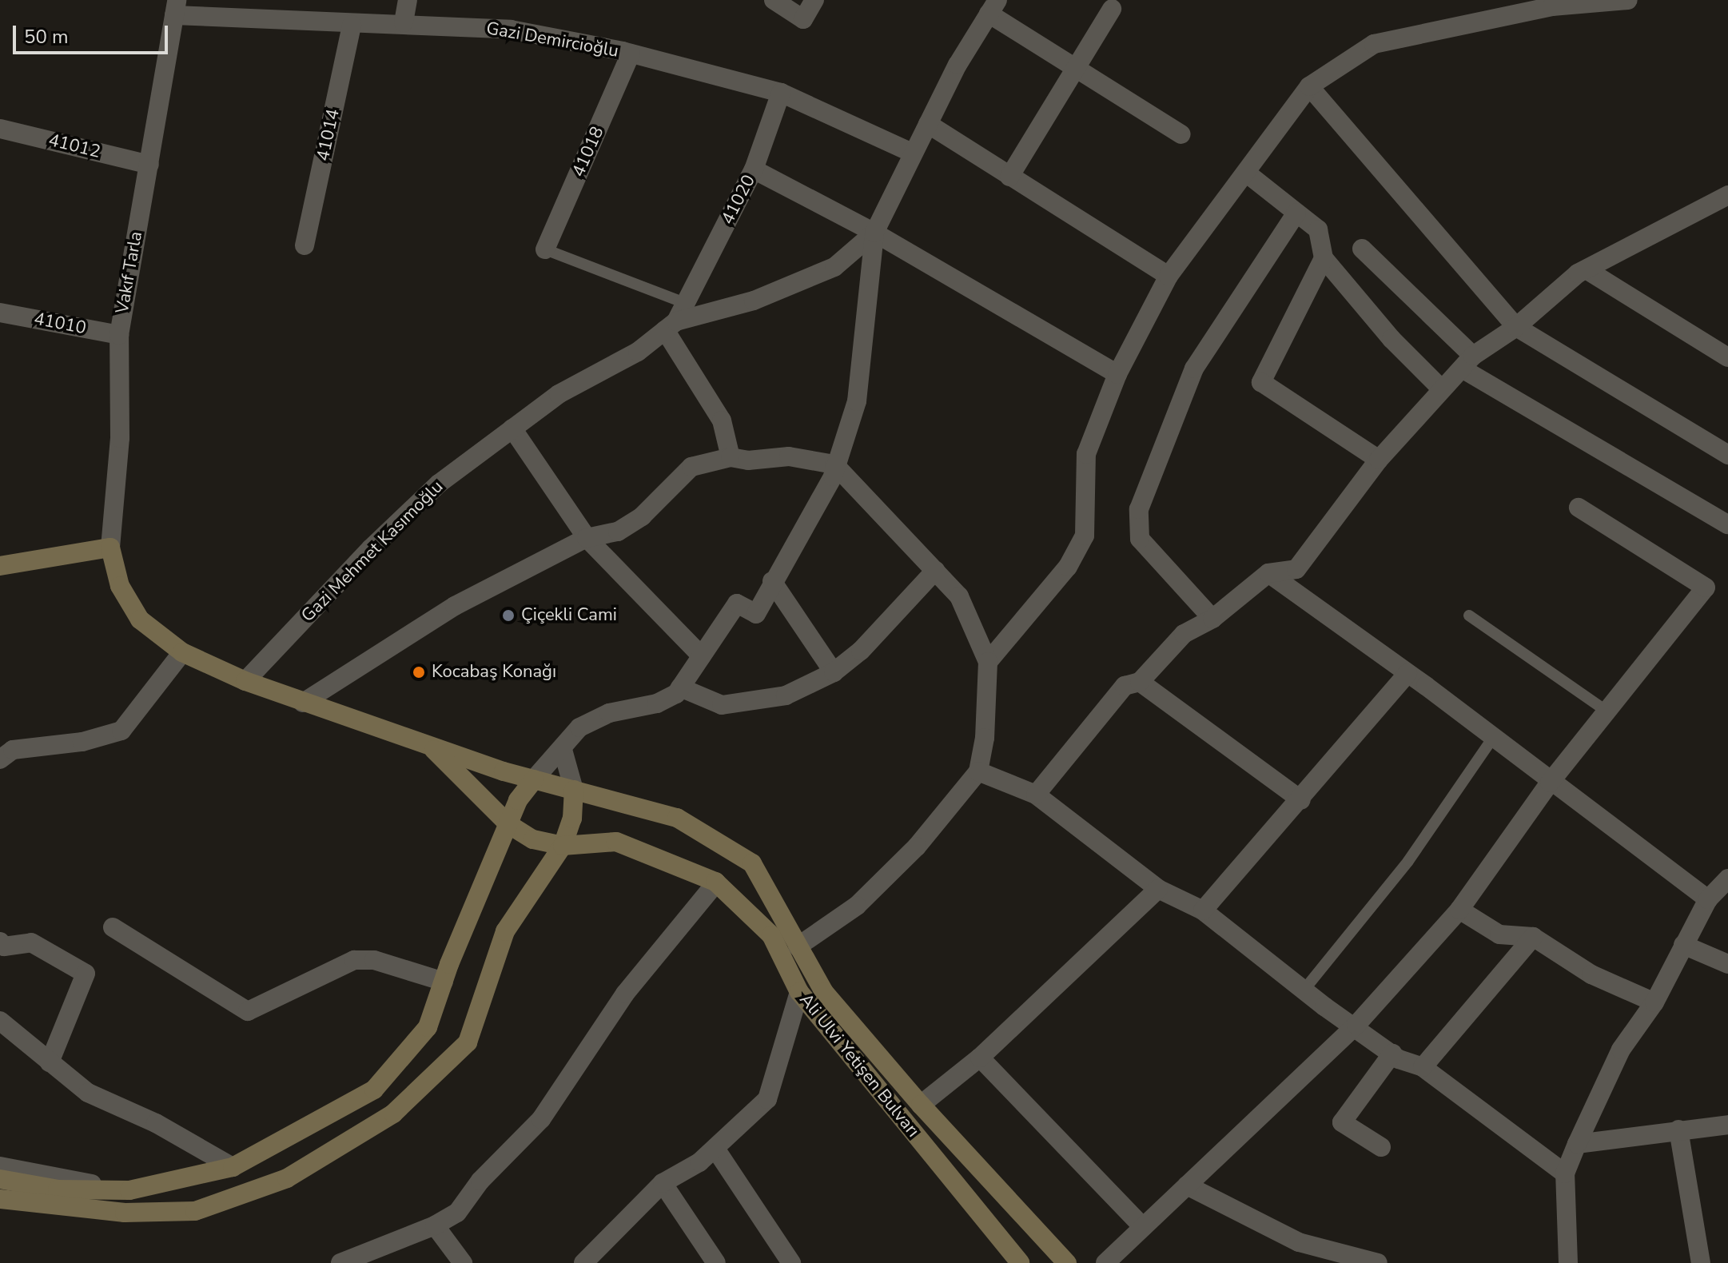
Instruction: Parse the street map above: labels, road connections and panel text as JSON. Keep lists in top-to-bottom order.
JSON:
{
  "streets": {
    "main road": ["Ali Ulvi Yetişen Bulvarı"],
    "street": [
      "Gazi Demircioğlu",
      "41014",
      "41012",
      "41018",
      "41020",
      "Vakıf Tarla",
      "41010",
      "Gazi Mehmet Kasımoğlu"
    ]
  },
  "crossings": [
    ["Gazi Demircioğlu", "41014"],
    ["Gazi Demircioğlu", "41018"],
    ["Gazi Demircioğlu", "41020"],
    ["Gazi Demircioğlu", "Vakıf Tarla"],
    ["41012", "Vakıf Tarla"],
    ["41020", "Gazi Mehmet Kasımoğlu"],
    ["Vakıf Tarla", "41010"]
  ],
  "places": ["Çiçekli Cami", "Kocabaş Konağı"],
  "scale_bar": "50 m"
}
